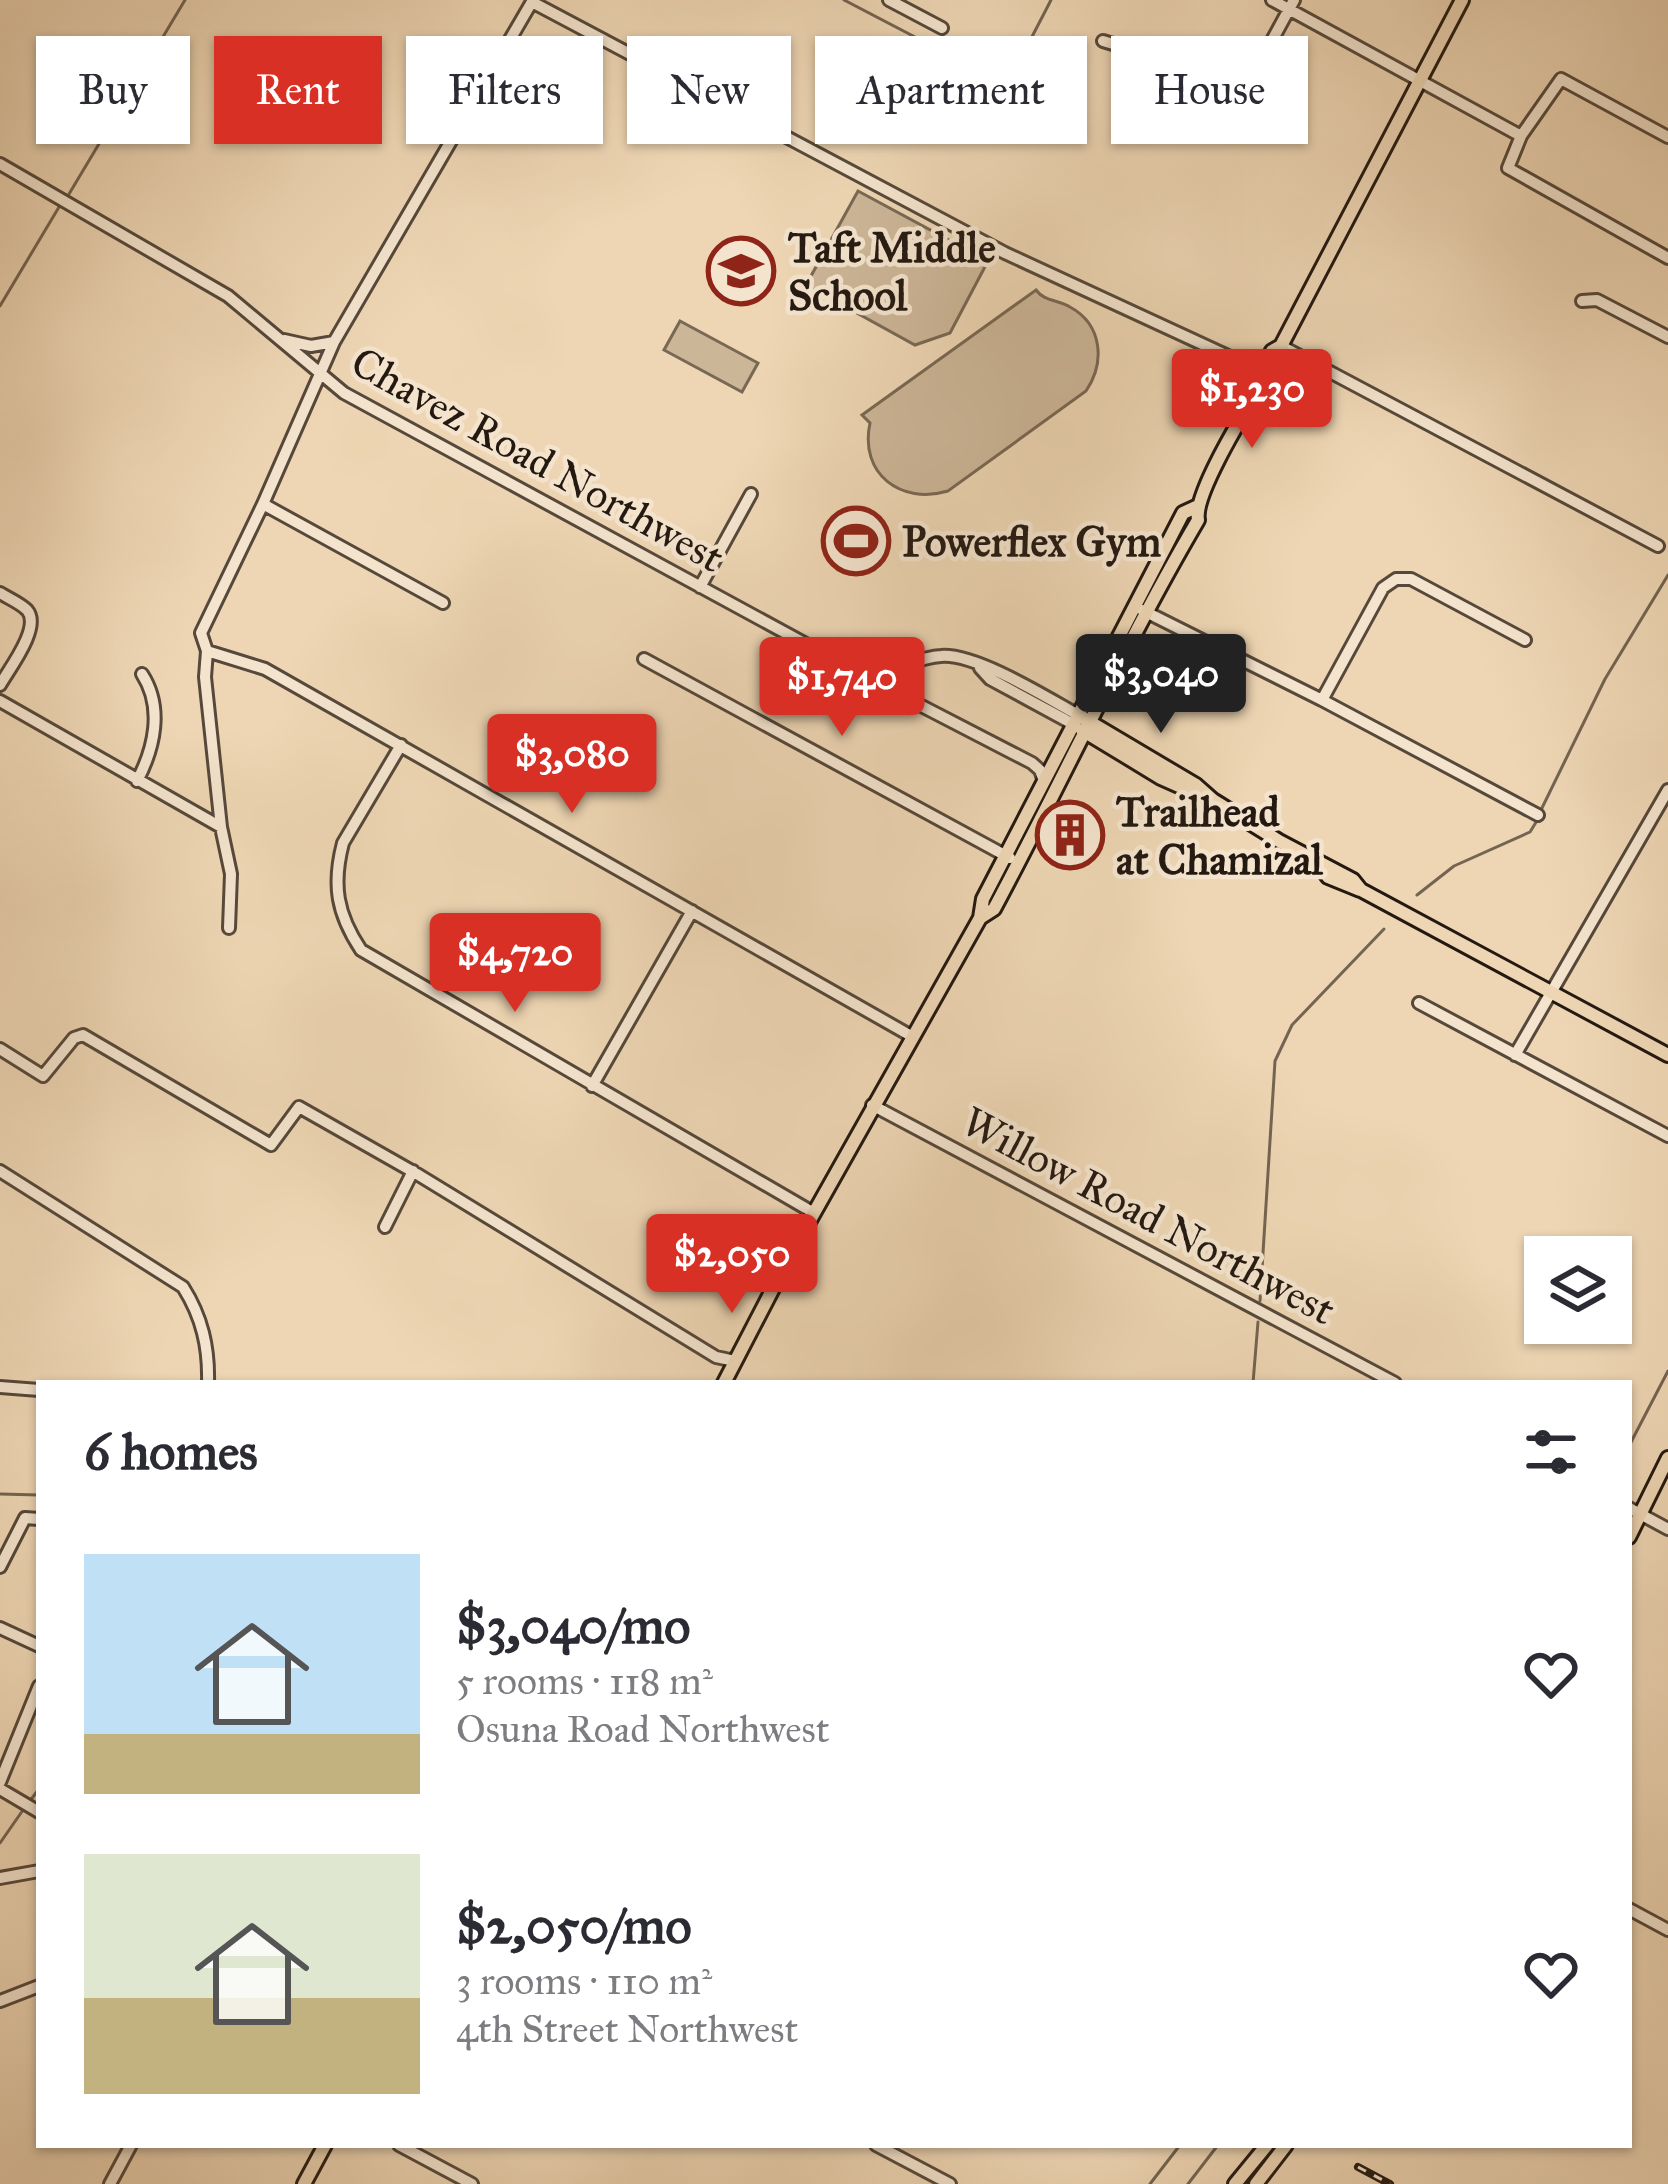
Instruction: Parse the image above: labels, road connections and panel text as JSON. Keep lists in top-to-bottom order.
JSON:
{
  "streets": {
    "street": ["Chavez Road Northwest", "Willow Road Northwest"]
  },
  "places": {
    "school or university": ["Taft Middle School"],
    "sports": ["Powerflex Gym"],
    "building": ["Trailhead at Chamizal"]
  },
  "page": {
    "chip": [
      "Buy",
      "Rent",
      "Filters",
      "New",
      "Apartment",
      "House"
    ],
    "price": [
      "$1,230",
      "$3,040",
      "$1,740",
      "$3,080",
      "$4,720",
      "$2,050"
    ],
    "heading": "6 homes",
    "list": [
      {
        "name": "$3,040/mo",
        "note": "5 rooms · 118 m² · Osuna Road Northwest"
      },
      {
        "name": "$2,050/mo",
        "note": "3 rooms · 110 m² · 4th Street Northwest"
      }
    ]
  }
}
